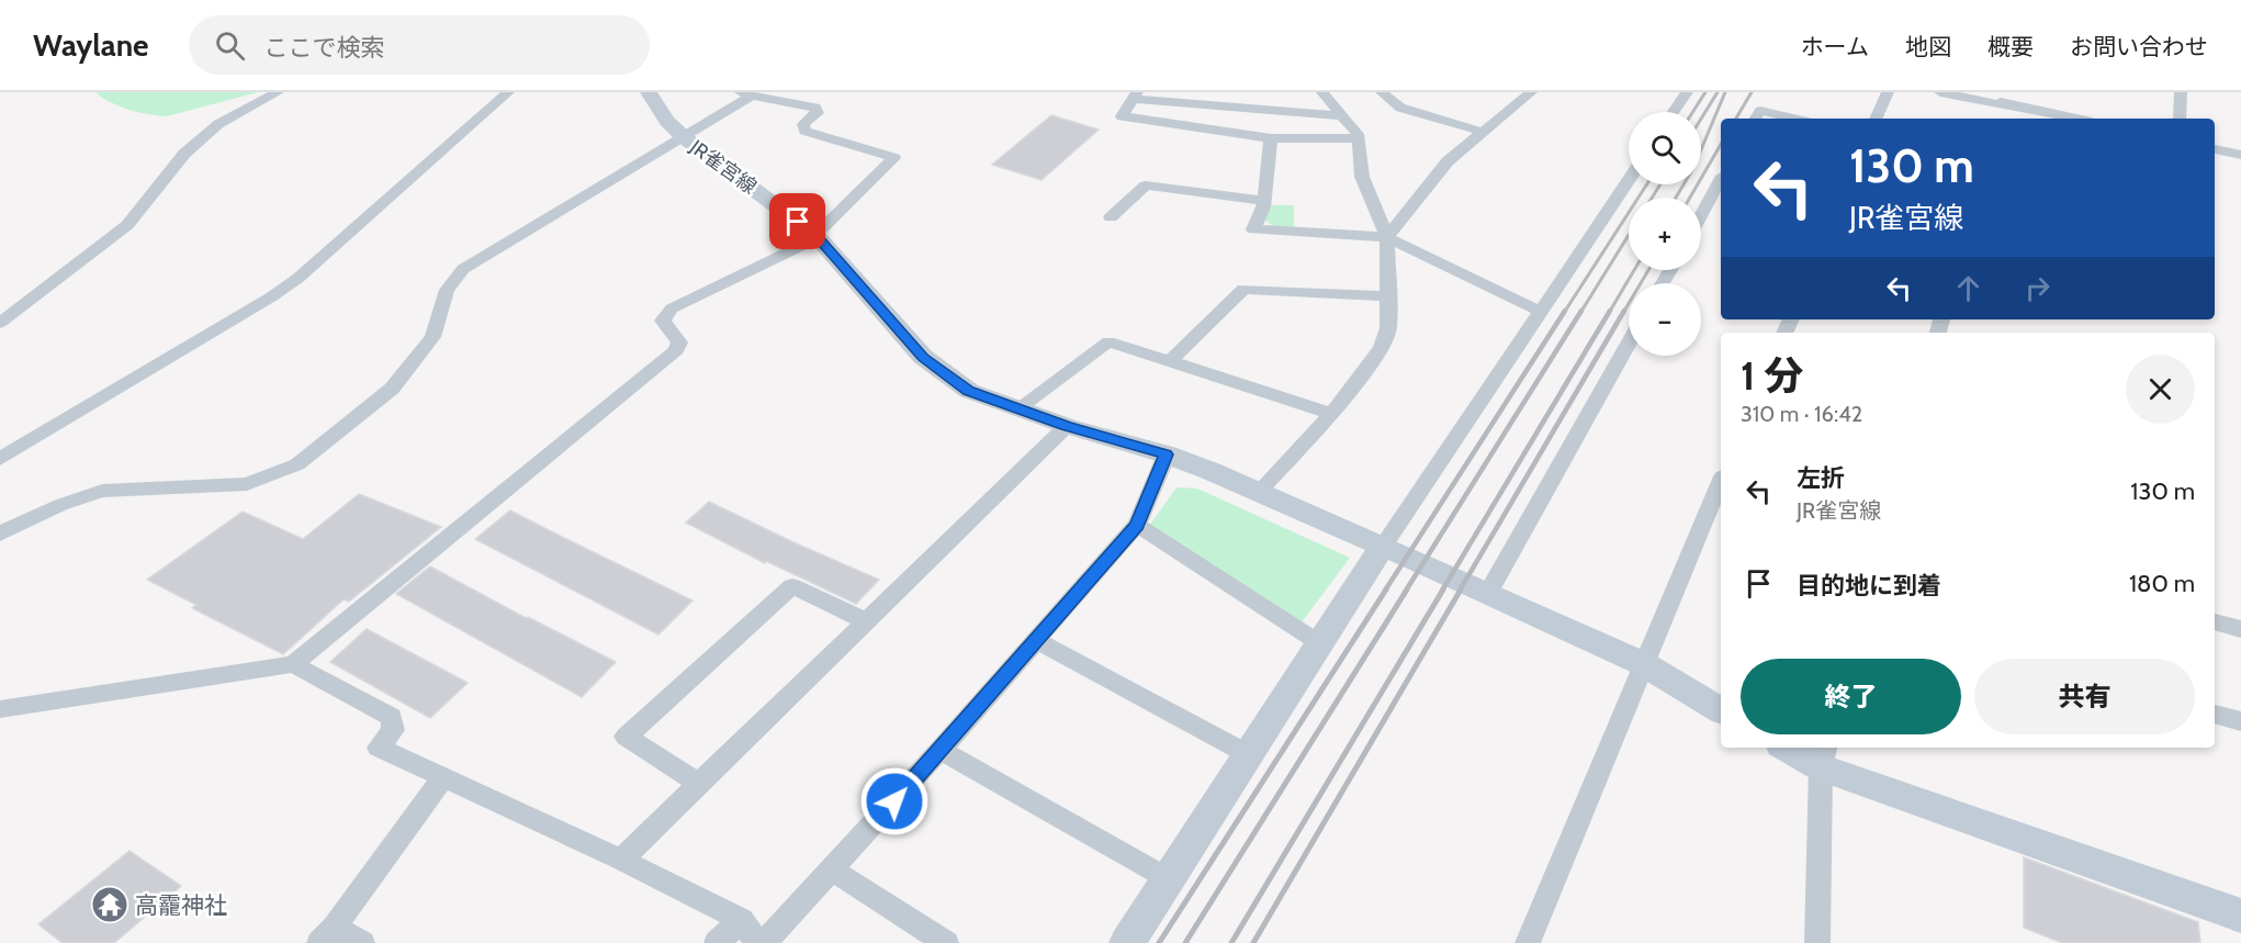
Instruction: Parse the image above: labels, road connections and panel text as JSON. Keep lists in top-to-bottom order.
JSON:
{
  "streets": {
    "street": ["JR雀宮線"]
  },
  "places": {
    "temple": ["高靇神社"]
  },
  "page": {
    "header": "Waylane",
    "search": "ここで検索",
    "nav": [
      "ホーム",
      "地図",
      "概要",
      "お問い合わせ"
    ],
    "map_buttons": ["+", "−"],
    "turn": ["130 m", "JR雀宮線"],
    "heading": ["1 分", "310 m · 16:42"],
    "list": [
      {
        "name": "左折",
        "note": "JR雀宮線",
        "value": "130 m"
      },
      {
        "name": "目的地に到着",
        "value": "180 m"
      }
    ],
    "buttons": ["終了", "共有"]
  }
}
